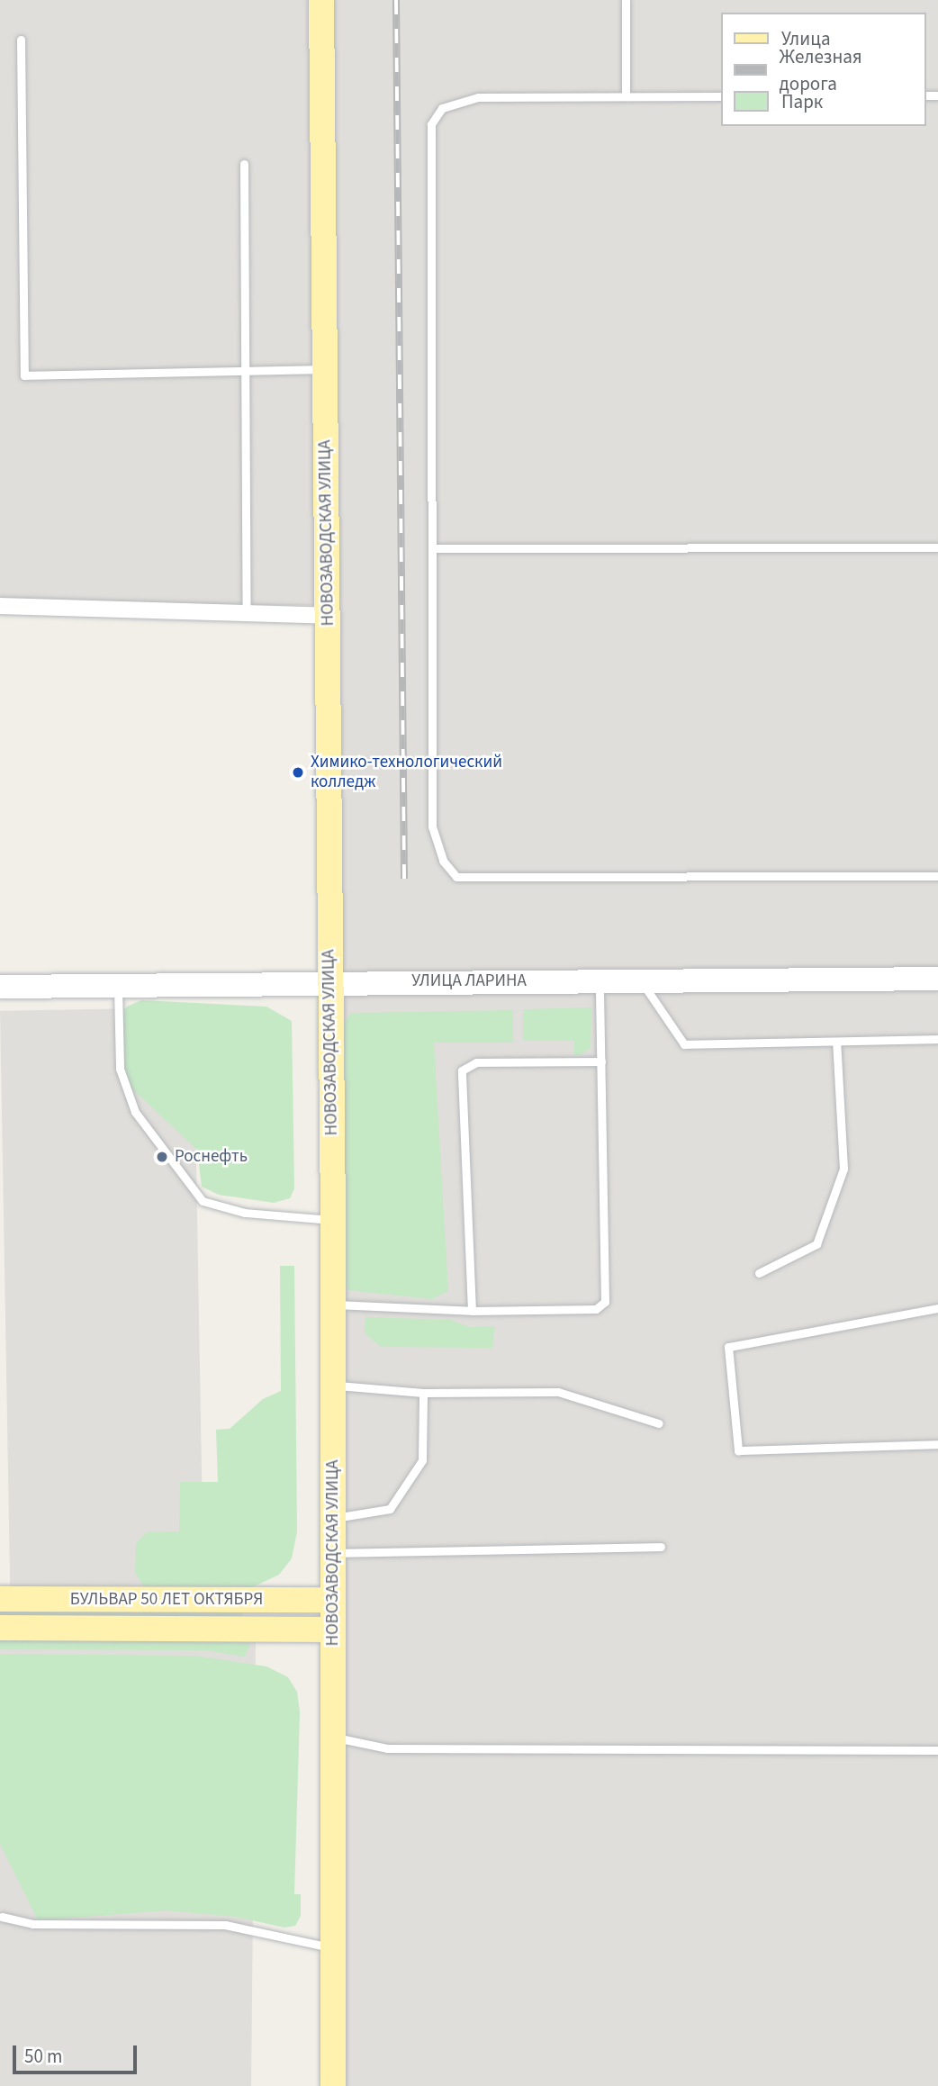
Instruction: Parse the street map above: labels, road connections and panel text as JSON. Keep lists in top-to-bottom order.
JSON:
{
  "streets": {
    "main road": ["НОВОЗАВОДСКАЯ УЛИЦА", "БУЛЬВАР 50 ЛЕТ ОКТЯБРЯ"],
    "street": ["УЛИЦА ЛАРИНА"]
  },
  "crossings": [
    ["НОВОЗАВОДСКАЯ УЛИЦА", "УЛИЦА ЛАРИНА"],
    ["НОВОЗАВОДСКАЯ УЛИЦА", "БУЛЬВАР 50 ЛЕТ ОКТЯБРЯ"]
  ],
  "places": ["Химико-технологический колледж", "Роснефть"],
  "legend": ["Улица", "Железная дорога", "Парк"],
  "scale_bar": "50 m"
}
